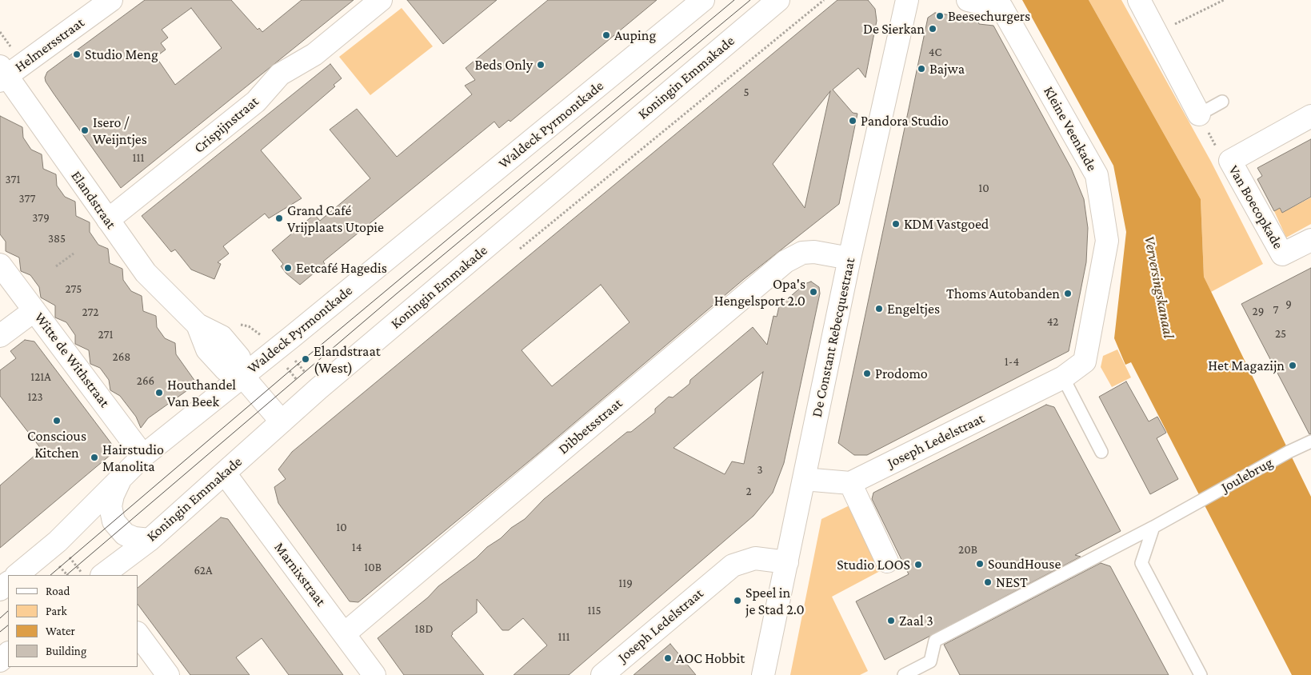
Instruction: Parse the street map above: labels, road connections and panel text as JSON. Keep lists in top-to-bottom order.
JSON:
{
  "streets": {
    "street": [
      "Helmersstraat",
      "Koningin Emmakade",
      "Crispijnstraat",
      "Waldeck Pyrmontkade",
      "Kleine Veenkade",
      "Elandstraat",
      "Van Boecopkade",
      "De Constant Rebecquestraat",
      "Witte de Withstraat",
      "Dibbetsstraat",
      "Joseph Ledelstraat",
      "Marnixstraat"
    ],
    "lane": ["Joulebrug"]
  },
  "crossings": [
    ["Helmersstraat", "Elandstraat"],
    ["Koningin Emmakade", "Elandstraat"],
    ["Koningin Emmakade", "Marnixstraat"],
    ["Crispijnstraat", "Elandstraat"],
    ["Waldeck Pyrmontkade", "Elandstraat"],
    ["Waldeck Pyrmontkade", "Witte de Withstraat"],
    ["Kleine Veenkade", "Joseph Ledelstraat"],
    ["De Constant Rebecquestraat", "Dibbetsstraat"],
    ["De Constant Rebecquestraat", "Joseph Ledelstraat"],
    ["Dibbetsstraat", "Marnixstraat"]
  ],
  "water": ["Verversingskanaal"],
  "places": [
    "Beesechurgers",
    "De Sierkan",
    "Auping",
    "Studio Meng",
    "Beds Only",
    "Bajwa",
    "Pandora Studio",
    "Isero / Weijntjes",
    "Grand Café Vrijplaats Utopie",
    "KDM Vastgoed",
    "Eetcafé Hagedis",
    "Opa's Hengelsport 2.0",
    "Thoms Autobanden",
    "Engeltjes",
    "Elandstraat (West)",
    "Het Magazijn",
    "Prodomo",
    "Houthandel Van Beek",
    "Conscious Kitchen",
    "Hairstudio Manolita",
    "SoundHouse",
    "Studio LOOS",
    "NEST",
    "Speel in je Stad 2.0",
    "Zaal 3",
    "AOC Hobbit"
  ],
  "house_numbers": [
    "4C",
    "5",
    "111",
    "371",
    "10",
    "377",
    "379",
    "385",
    "275",
    "9",
    "7",
    "29",
    "272",
    "42",
    "25",
    "271",
    "268",
    "1-4",
    "121A",
    "266",
    "123",
    "3",
    "2",
    "10",
    "14",
    "20B",
    "10B",
    "62A",
    "119",
    "115",
    "18D",
    "111"
  ],
  "legend": [
    "Road",
    "Park",
    "Water",
    "Building"
  ]
}
